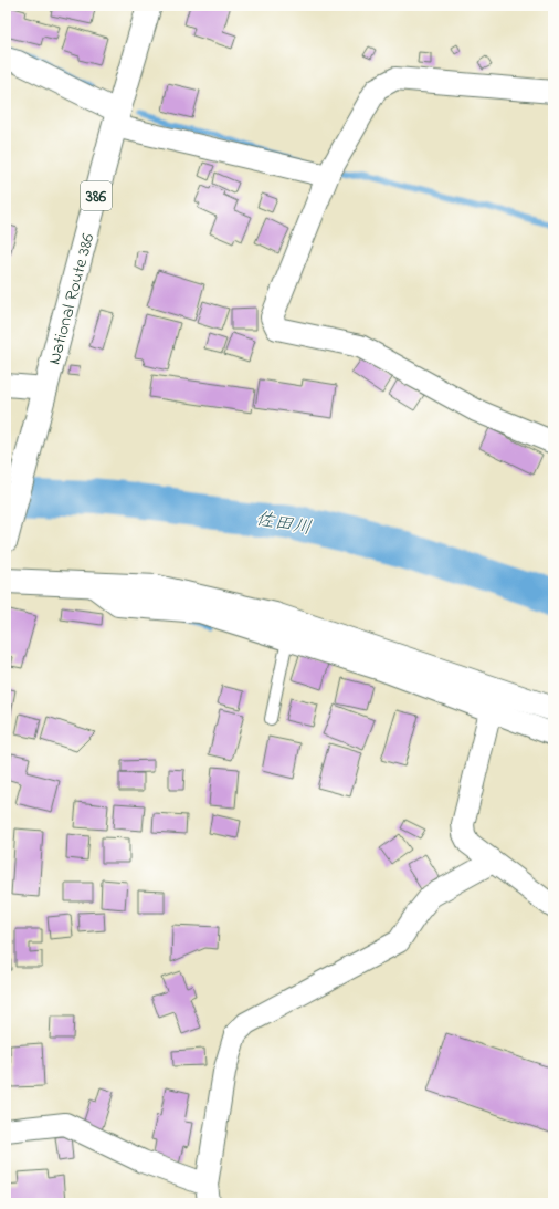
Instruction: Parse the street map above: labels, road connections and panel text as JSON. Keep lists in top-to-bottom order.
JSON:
{
  "streets": {
    "main road": ["386", "National Route 386"]
  },
  "water": ["佐田川"]
}
